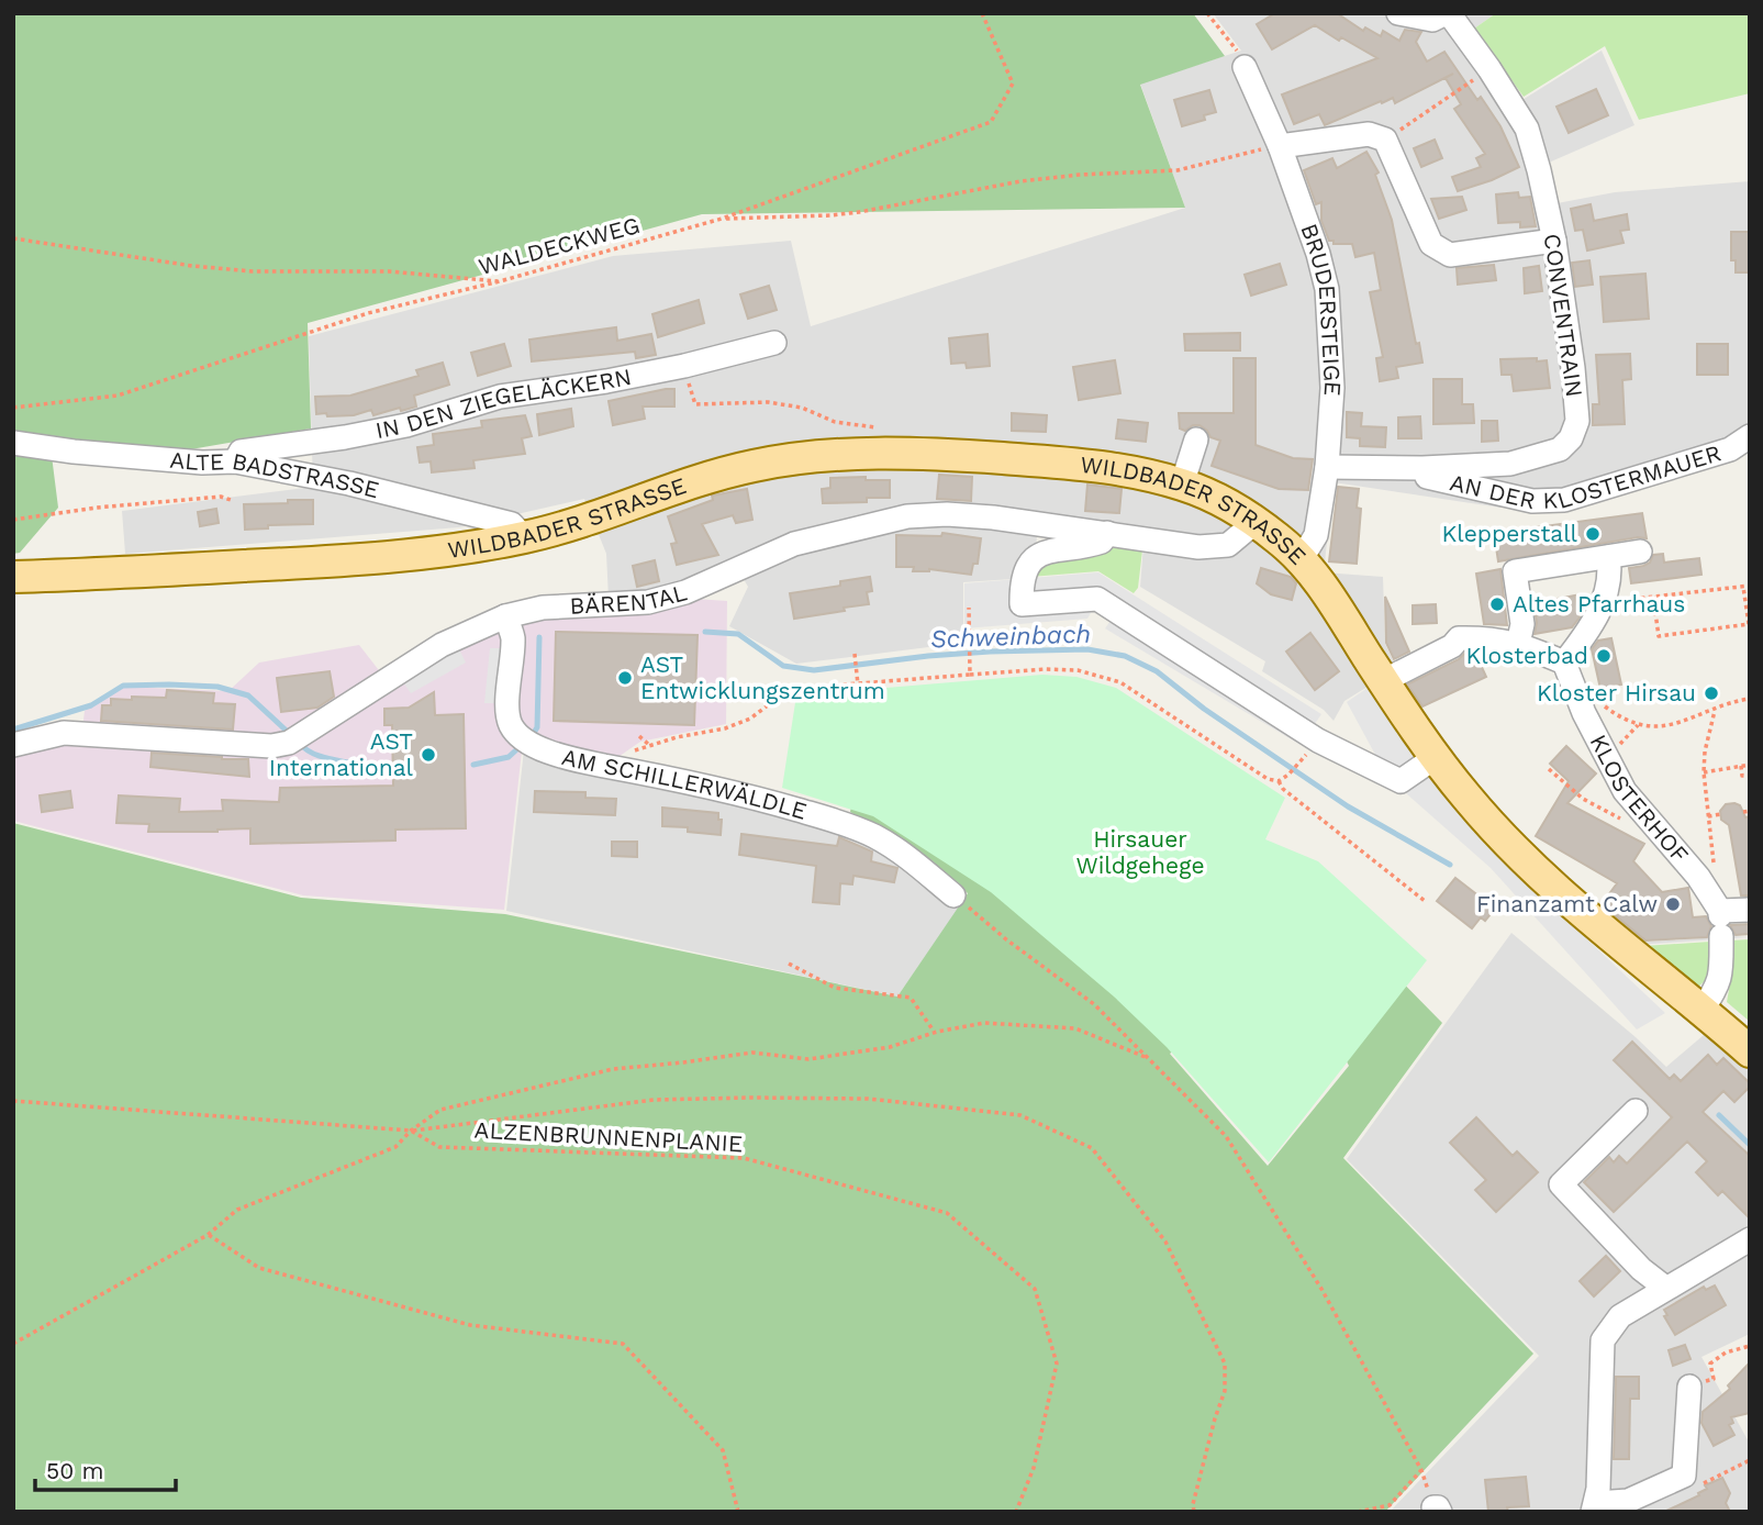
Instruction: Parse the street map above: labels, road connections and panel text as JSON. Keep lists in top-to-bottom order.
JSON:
{
  "streets": {
    "main road": ["WILDBADER STRASSE"],
    "street": [
      "BRUDERSTEIGE",
      "CONVENTRAIN",
      "IN DEN ZIEGELÄCKERN",
      "AN DER KLOSTERMAUER",
      "ALTE BADSTRASSE",
      "BÄRENTAL",
      "AM SCHILLERWÄLDLE",
      "KLOSTERHOF"
    ],
    "path": ["WALDECKWEG", "ALZENBRUNNENPLANIE"]
  },
  "crossings": [
    ["BRUDERSTEIGE", "CONVENTRAIN"],
    ["BRUDERSTEIGE", "WILDBADER STRASSE"],
    ["CONVENTRAIN", "AN DER KLOSTERMAUER"],
    ["IN DEN ZIEGELÄCKERN", "ALTE BADSTRASSE"],
    ["ALTE BADSTRASSE", "WILDBADER STRASSE"],
    ["WILDBADER STRASSE", "BÄRENTAL"],
    ["BÄRENTAL", "AM SCHILLERWÄLDLE"]
  ],
  "water": ["Schweinbach"],
  "parks": ["Hirsauer Wildgehege"],
  "places": [
    "Klepperstall",
    "Altes Pfarrhaus",
    "Klosterbad",
    "AST Entwicklungszentrum",
    "Kloster Hirsau",
    "AST International",
    "Finanzamt Calw"
  ],
  "scale_bar": "50 m"
}
